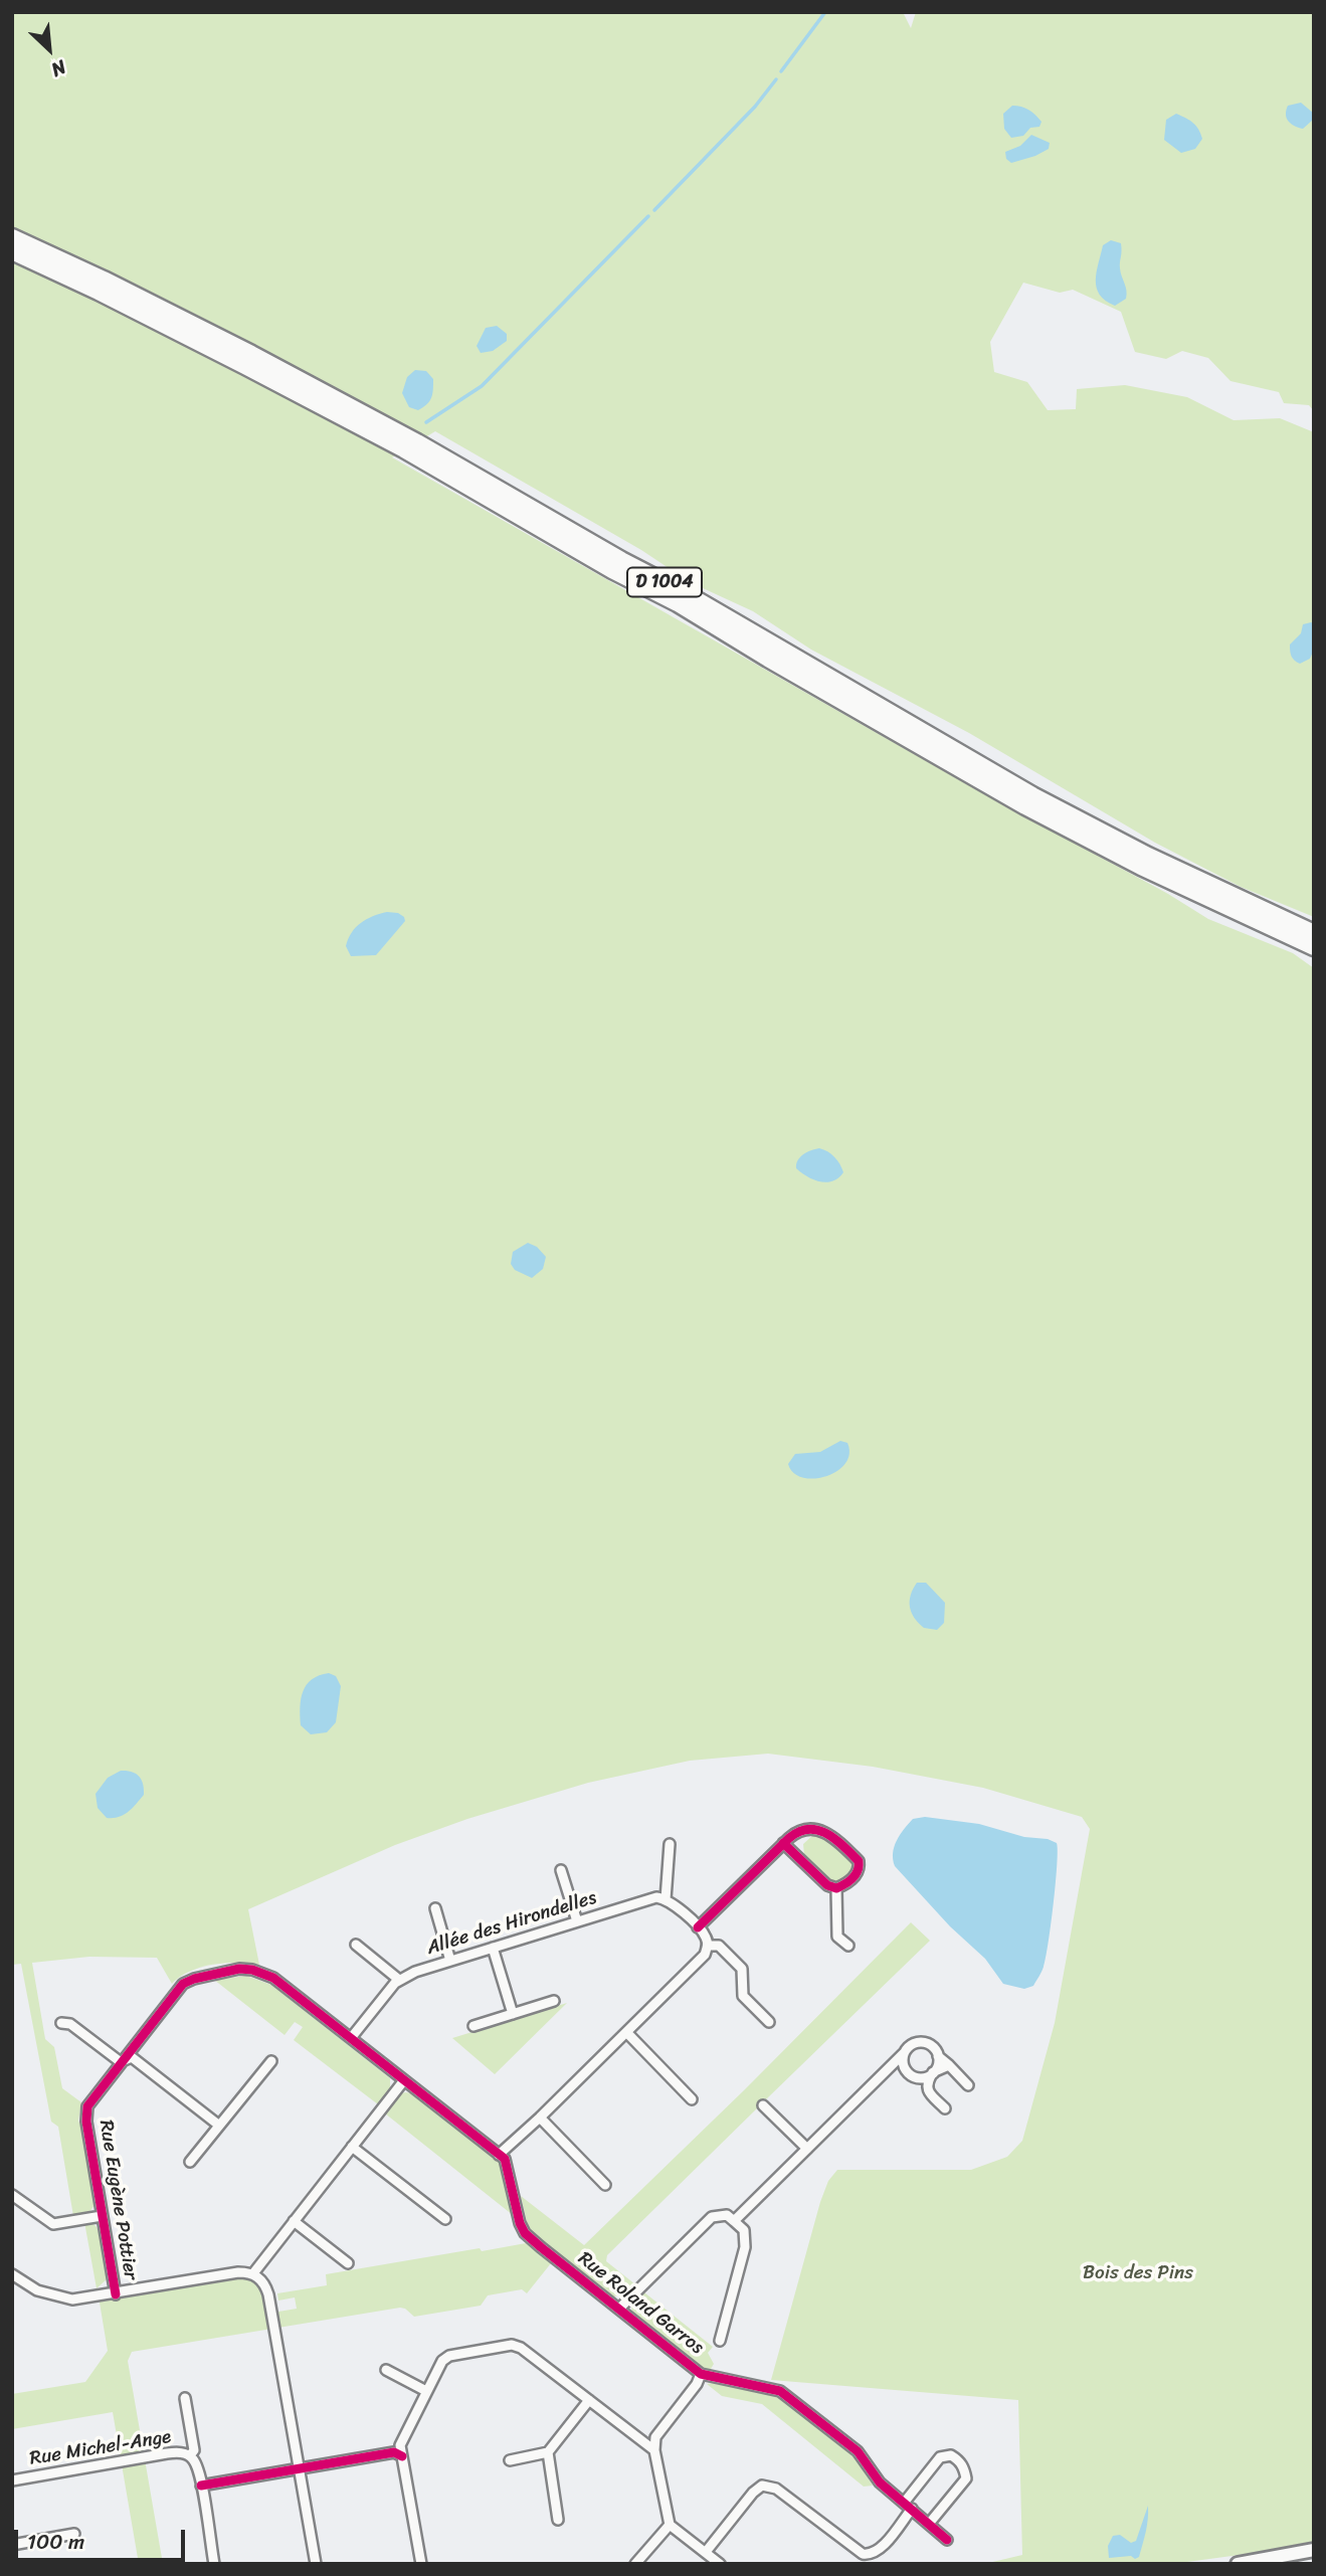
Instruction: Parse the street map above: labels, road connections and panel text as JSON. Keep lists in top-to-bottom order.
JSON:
{
  "streets": {
    "highway": ["D 1004"],
    "street": [
      "Allée des Hirondelles",
      "Rue Eugène Pottier",
      "Rue Roland Garros",
      "Rue Michel-Ange"
    ]
  },
  "crossings": [
    ["Allée des Hirondelles", "Rue Eugène Pottier"],
    ["Rue Eugène Pottier", "Rue Roland Garros"]
  ],
  "parks": ["Bois des Pins"],
  "scale_bar": "100 m",
  "north": "bottom right"
}
